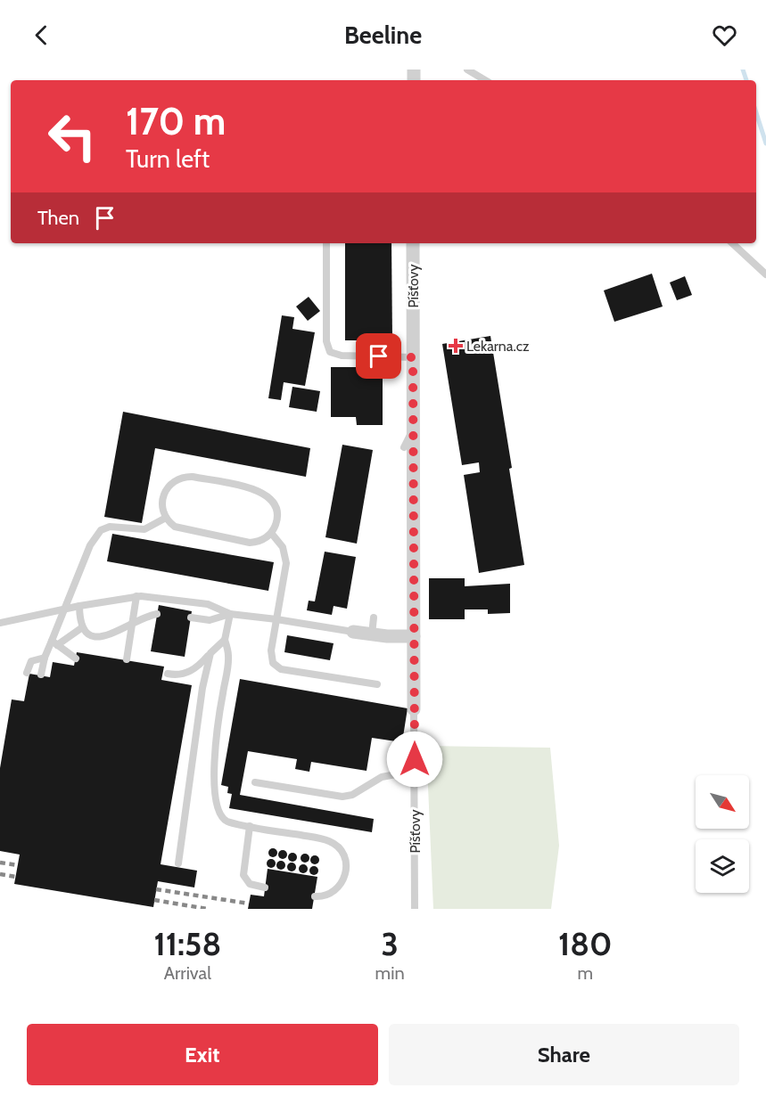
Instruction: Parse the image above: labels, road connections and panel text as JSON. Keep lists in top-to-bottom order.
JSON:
{
  "streets": {
    "street": ["Píšťovy"]
  },
  "places": {
    "health": ["Lekarna.cz"]
  },
  "north": "bottom right",
  "page": {
    "header": "Beeline",
    "turn": ["170 m", "Turn left"],
    "then": "Then",
    "eta": [
      "11:58",
      "Arrival",
      "3",
      "min",
      "180",
      "m"
    ],
    "buttons": ["Exit", "Share"]
  }
}
